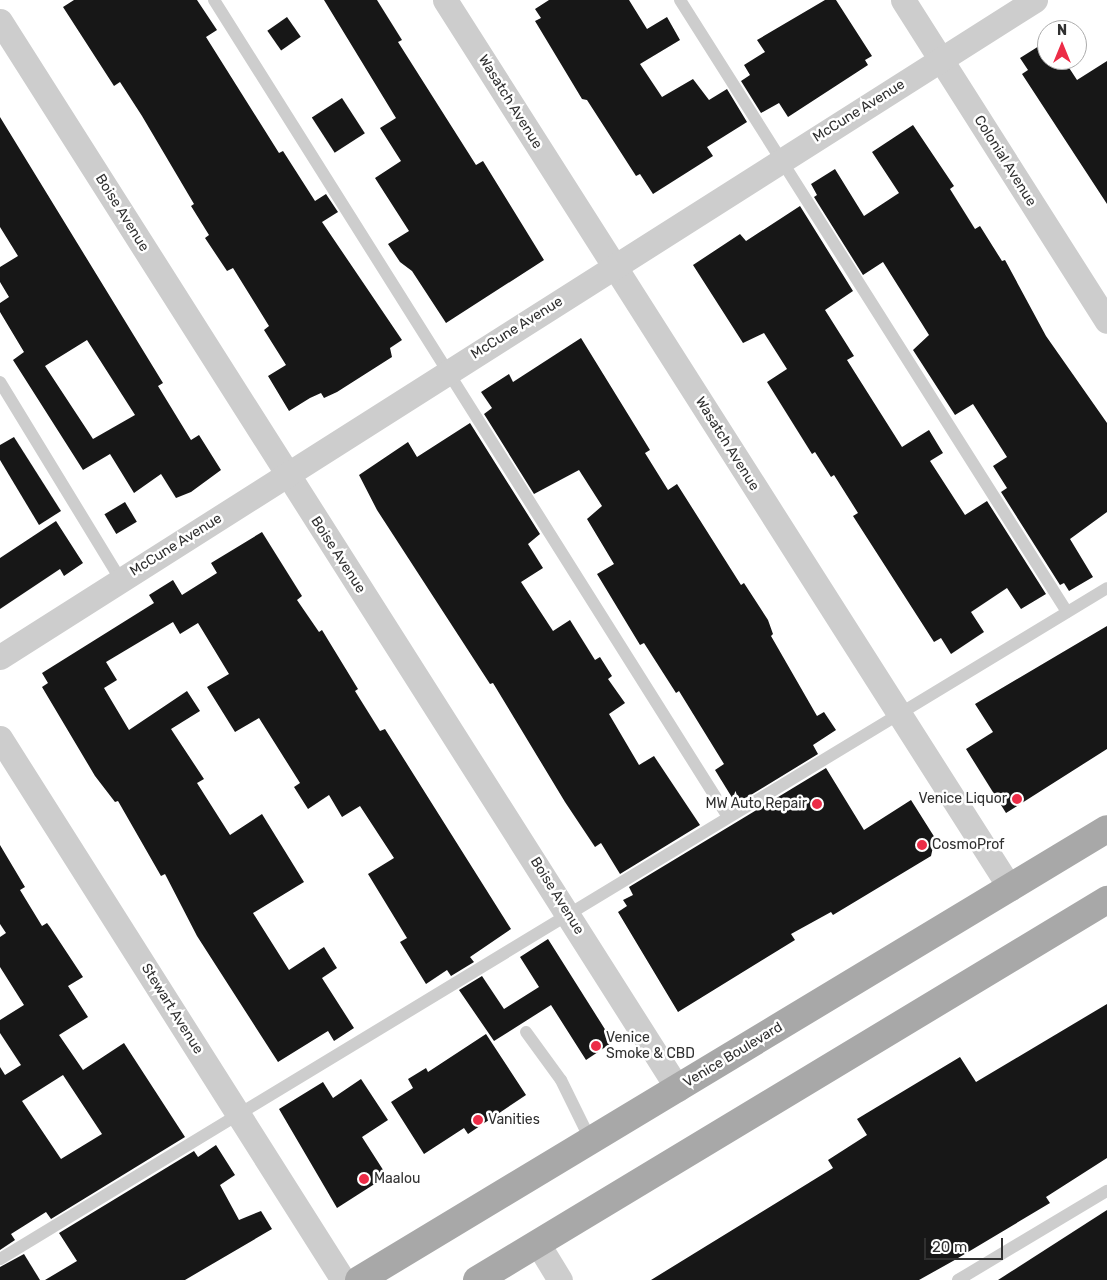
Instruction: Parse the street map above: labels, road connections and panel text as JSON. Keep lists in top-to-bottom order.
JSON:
{
  "streets": {
    "main road": ["Venice Boulevard"],
    "street": [
      "Wasatch Avenue",
      "McCune Avenue",
      "Colonial Avenue",
      "Boise Avenue",
      "Stewart Avenue"
    ]
  },
  "crossings": [
    ["Wasatch Avenue", "McCune Avenue"],
    ["Wasatch Avenue", "Venice Boulevard"],
    ["McCune Avenue", "Colonial Avenue"],
    ["McCune Avenue", "Boise Avenue"],
    ["Boise Avenue", "Venice Boulevard"]
  ],
  "places": [
    "Venice Liquor",
    "MW Auto Repair",
    "CosmoProf",
    "Venice Smoke & CBD",
    "Vanities",
    "Maalou"
  ],
  "scale_bar": "20 m",
  "north": "top"
}
